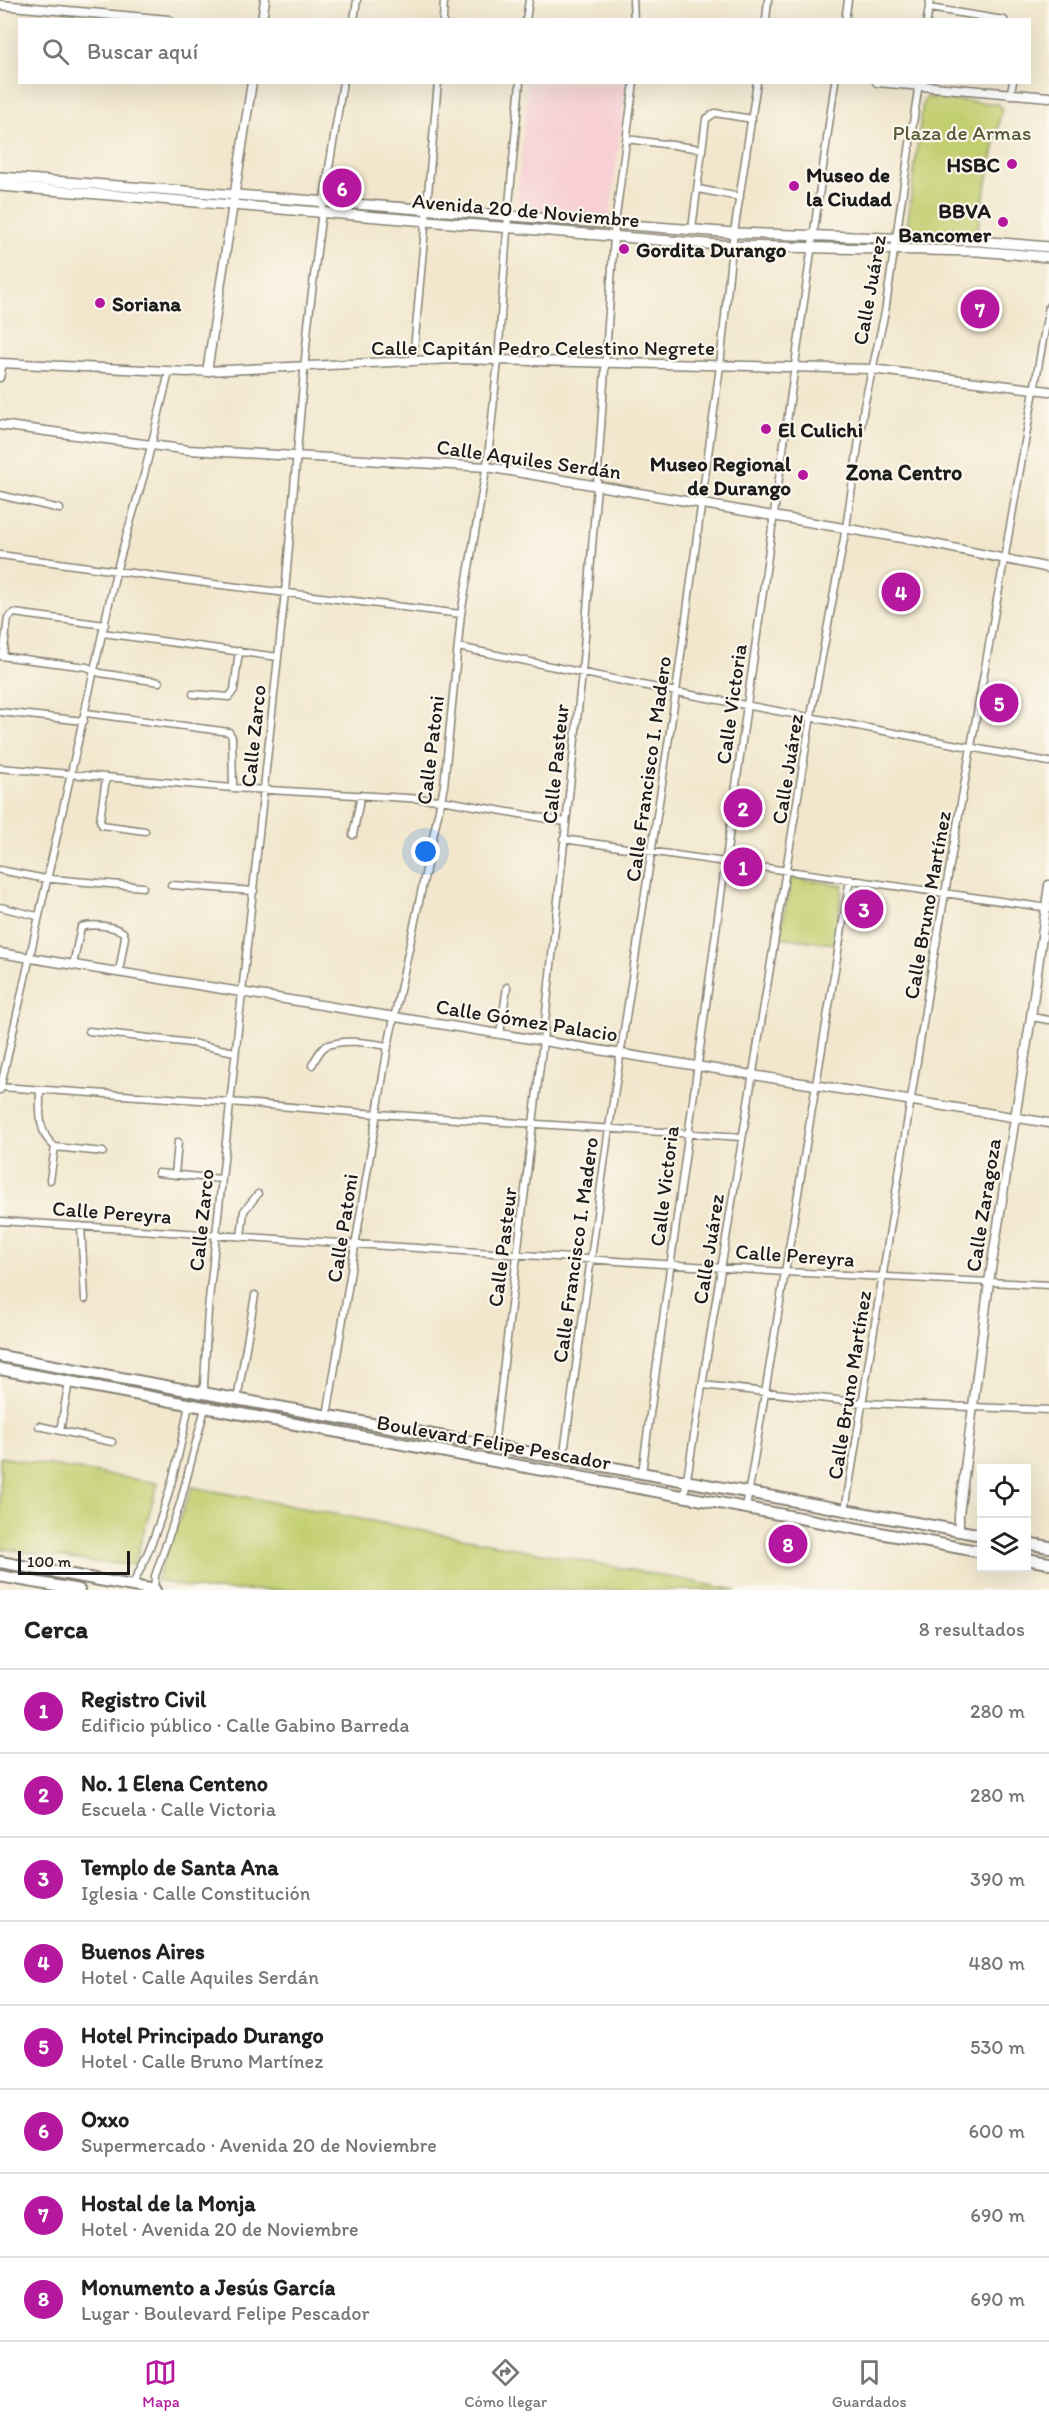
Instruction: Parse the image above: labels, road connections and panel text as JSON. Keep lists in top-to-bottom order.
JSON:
{
  "streets": {
    "main road": ["Avenida 20 de Noviembre", "Boulevard Felipe Pescador"],
    "street": [
      "Calle Juárez",
      "Calle Capitán Pedro Celestino Negrete",
      "Calle Aquiles Serdán",
      "Calle Victoria",
      "Calle Zarco",
      "Calle Patoni",
      "Calle Pasteur",
      "Calle Francisco I. Madero",
      "Calle Bruno Martínez",
      "Calle Gómez Palacio",
      "Calle Zaragoza",
      "Calle Pereyra"
    ]
  },
  "crossings": [
    ["Avenida 20 de Noviembre", "Calle Juárez"],
    ["Avenida 20 de Noviembre", "Calle Victoria"],
    ["Avenida 20 de Noviembre", "Calle Zarco"],
    ["Avenida 20 de Noviembre", "Calle Patoni"],
    ["Avenida 20 de Noviembre", "Calle Pasteur"],
    ["Avenida 20 de Noviembre", "Calle Francisco I. Madero"],
    ["Calle Juárez", "Calle Capitán Pedro Celestino Negrete"],
    ["Calle Juárez", "Calle Aquiles Serdán"],
    ["Calle Juárez", "Calle Gómez Palacio"],
    ["Calle Juárez", "Calle Pereyra"],
    ["Calle Juárez", "Boulevard Felipe Pescador"],
    ["Calle Capitán Pedro Celestino Negrete", "Calle Victoria"],
    ["Calle Capitán Pedro Celestino Negrete", "Calle Zarco"],
    ["Calle Capitán Pedro Celestino Negrete", "Calle Patoni"],
    ["Calle Capitán Pedro Celestino Negrete", "Calle Pasteur"],
    ["Calle Capitán Pedro Celestino Negrete", "Calle Francisco I. Madero"],
    ["Calle Capitán Pedro Celestino Negrete", "Calle Bruno Martínez"],
    ["Calle Aquiles Serdán", "Calle Victoria"],
    ["Calle Aquiles Serdán", "Calle Zarco"],
    ["Calle Aquiles Serdán", "Calle Patoni"],
    ["Calle Aquiles Serdán", "Calle Pasteur"],
    ["Calle Aquiles Serdán", "Calle Francisco I. Madero"],
    ["Calle Aquiles Serdán", "Calle Bruno Martínez"],
    ["Calle Victoria", "Calle Gómez Palacio"],
    ["Calle Victoria", "Calle Pereyra"],
    ["Calle Victoria", "Boulevard Felipe Pescador"],
    ["Calle Zarco", "Calle Gómez Palacio"],
    ["Calle Zarco", "Calle Pereyra"],
    ["Calle Zarco", "Boulevard Felipe Pescador"],
    ["Calle Patoni", "Calle Gómez Palacio"],
    ["Calle Patoni", "Calle Pereyra"],
    ["Calle Patoni", "Boulevard Felipe Pescador"],
    ["Calle Pasteur", "Calle Gómez Palacio"],
    ["Calle Pasteur", "Calle Pereyra"],
    ["Calle Pasteur", "Boulevard Felipe Pescador"],
    ["Calle Francisco I. Madero", "Calle Gómez Palacio"],
    ["Calle Francisco I. Madero", "Calle Pereyra"],
    ["Calle Francisco I. Madero", "Boulevard Felipe Pescador"],
    ["Calle Bruno Martínez", "Calle Gómez Palacio"],
    ["Calle Bruno Martínez", "Calle Pereyra"],
    ["Calle Bruno Martínez", "Boulevard Felipe Pescador"],
    ["Calle Gómez Palacio", "Calle Zaragoza"],
    ["Calle Zaragoza", "Calle Pereyra"],
    ["Calle Zaragoza", "Boulevard Felipe Pescador"]
  ],
  "districts": ["Zona Centro"],
  "parks": ["Plaza de Armas"],
  "places": [
    "HSBC",
    "Museo de la Ciudad",
    "BBVA Bancomer",
    "Gordita Durango",
    "Soriana",
    "El Culichi",
    "Museo Regional de Durango"
  ],
  "scale_bar": "100 m",
  "page": {
    "search": "Buscar aquí",
    "pins": [
      "6",
      "7",
      "4",
      "5",
      "2",
      "1",
      "3",
      "8"
    ],
    "scale": "100 m",
    "heading": ["Cerca", "8 resultados"],
    "list": [
      {
        "mark": "1",
        "name": "Registro Civil",
        "note": "Edificio público · Calle Gabino Barreda",
        "value": "280 m"
      },
      {
        "mark": "2",
        "name": "No. 1 Elena Centeno",
        "note": "Escuela · Calle Victoria",
        "value": "280 m"
      },
      {
        "mark": "3",
        "name": "Templo de Santa Ana",
        "note": "Iglesia · Calle Constitución",
        "value": "390 m"
      },
      {
        "mark": "4",
        "name": "Buenos Aires",
        "note": "Hotel · Calle Aquiles Serdán",
        "value": "480 m"
      },
      {
        "mark": "5",
        "name": "Hotel Principado Durango",
        "note": "Hotel · Calle Bruno Martínez",
        "value": "530 m"
      },
      {
        "mark": "6",
        "name": "Oxxo",
        "note": "Supermercado · Avenida 20 de Noviembre",
        "value": "600 m"
      },
      {
        "mark": "7",
        "name": "Hostal de la Monja",
        "note": "Hotel · Avenida 20 de Noviembre",
        "value": "690 m"
      },
      {
        "mark": "8",
        "name": "Monumento a Jesús García",
        "note": "Lugar · Boulevard Felipe Pescador",
        "value": "690 m"
      }
    ],
    "nav": ["Mapa", "Cómo llegar", "Guardados"]
  }
}
